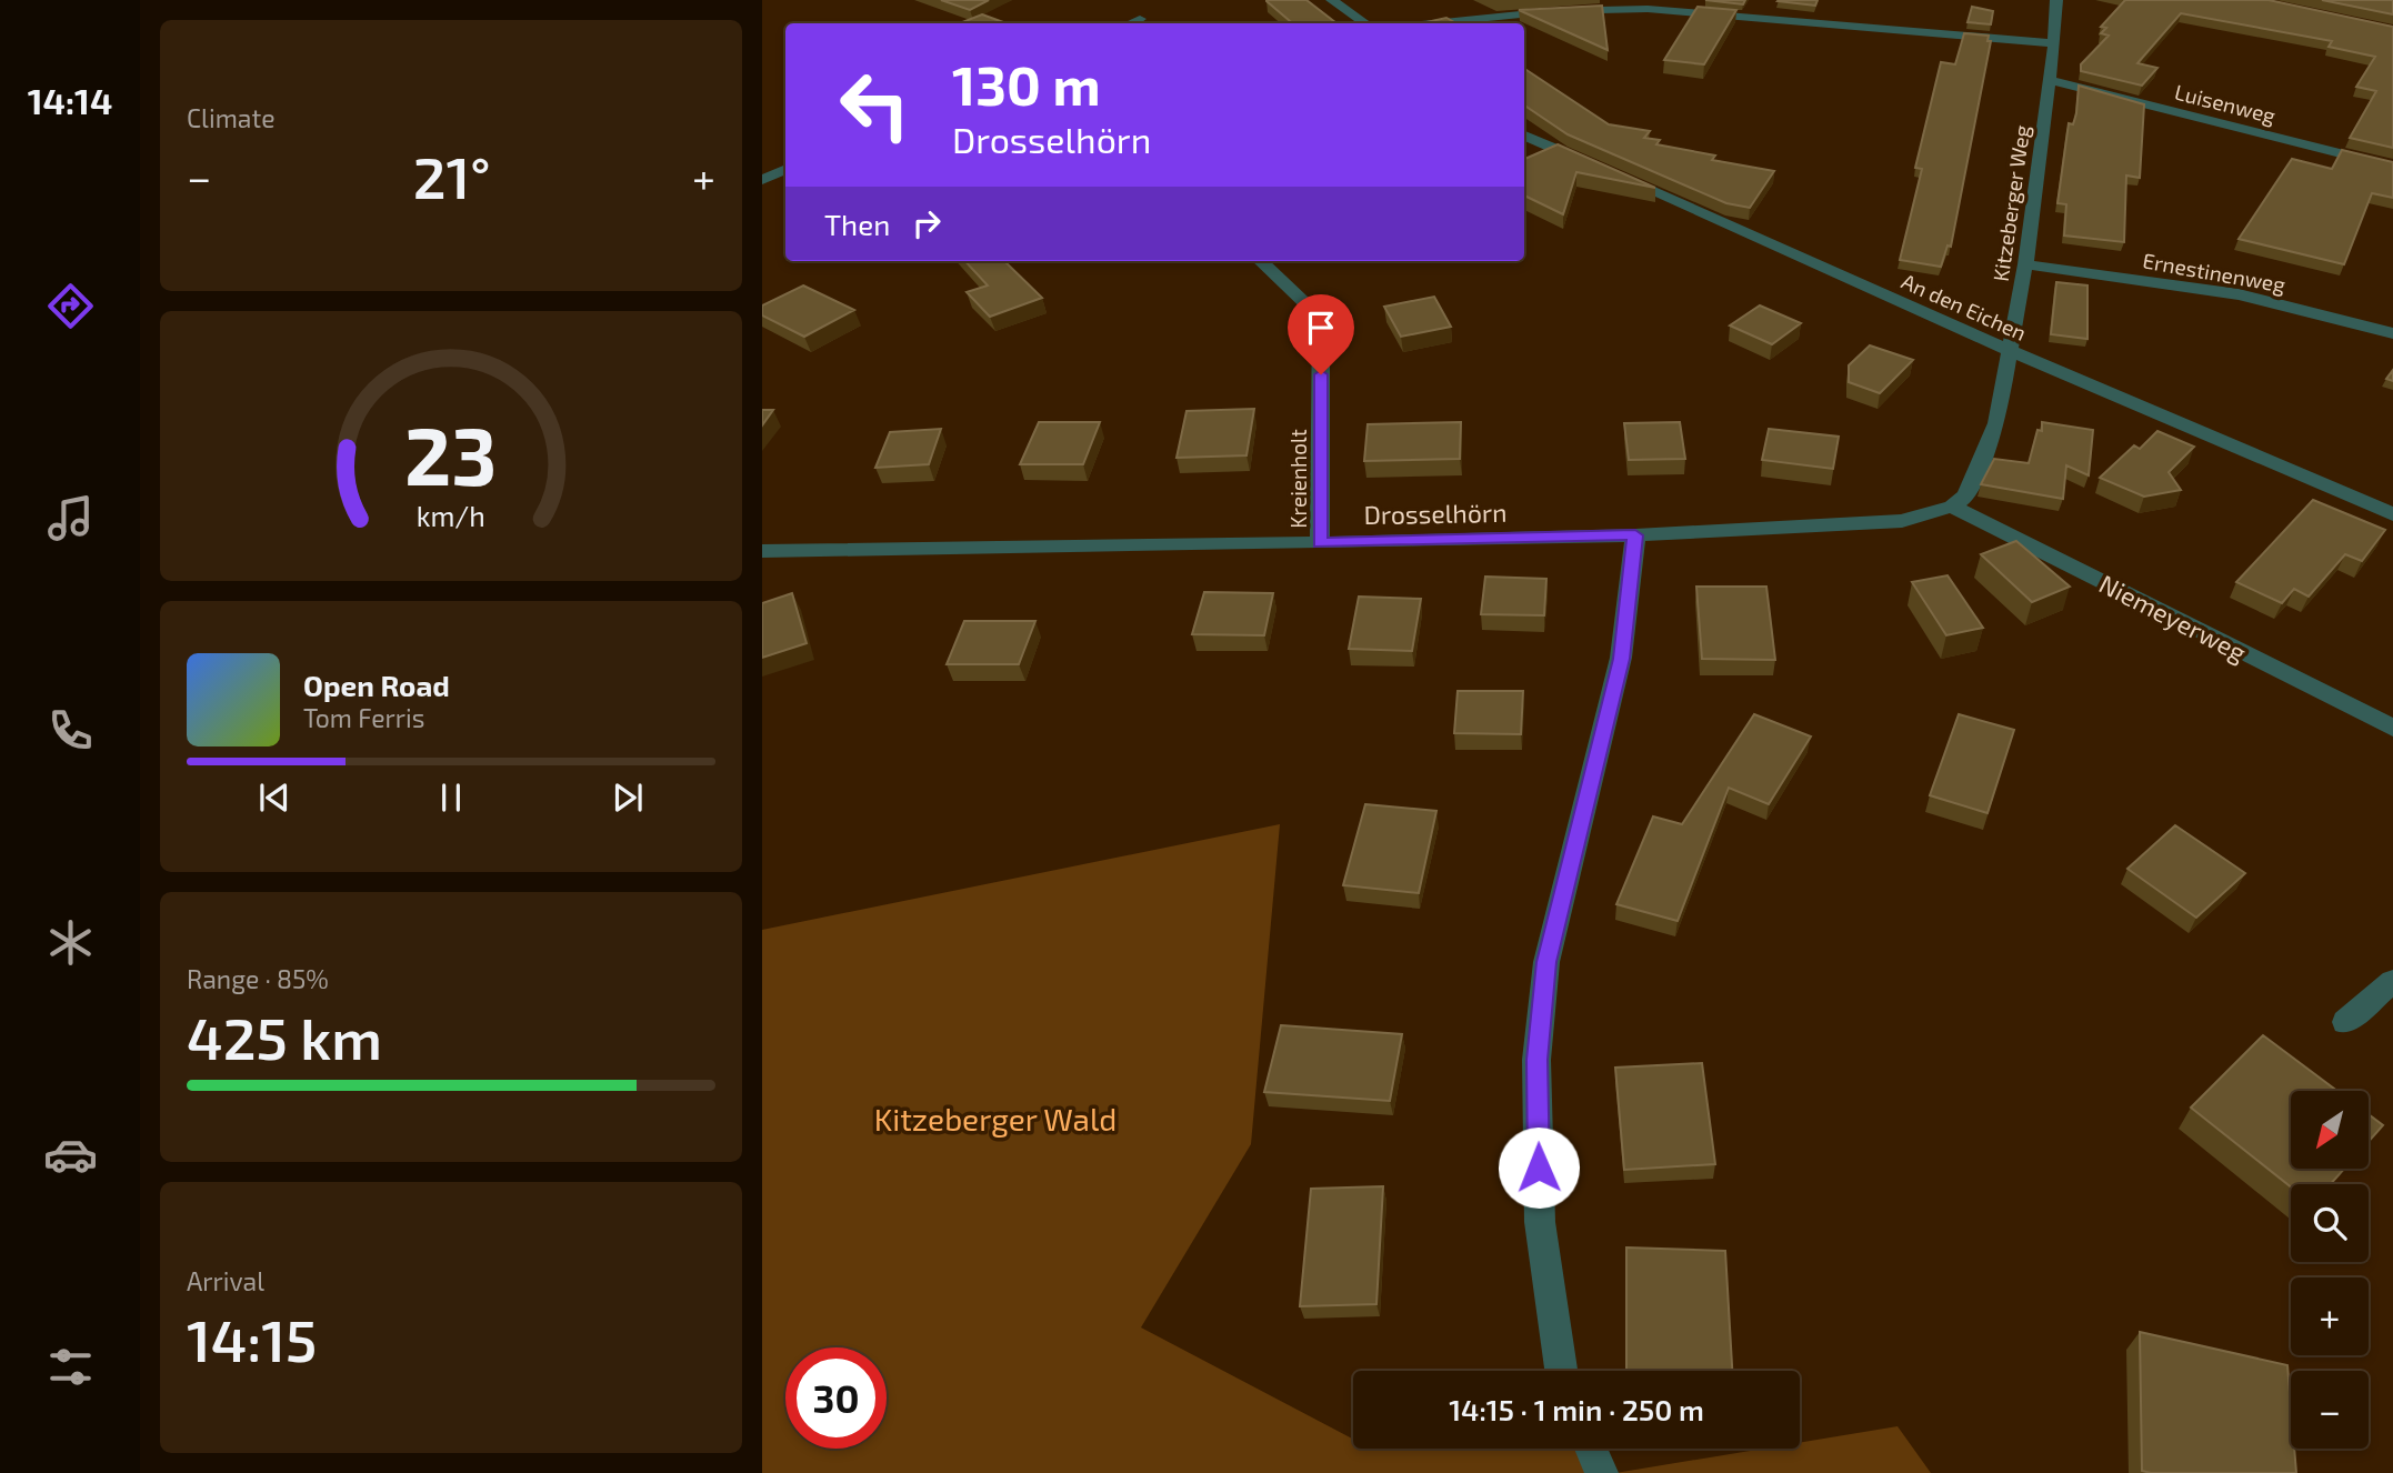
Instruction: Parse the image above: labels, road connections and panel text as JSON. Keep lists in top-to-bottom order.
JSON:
{
  "streets": {
    "street": [
      "Luisenweg",
      "Kitzeberger Weg",
      "Ernestinenweg",
      "An den Eichen",
      "Kreienholt",
      "Drosselhörn",
      "Niemeyerweg"
    ]
  },
  "crossings": [
    ["Luisenweg", "Kitzeberger Weg"],
    ["Kitzeberger Weg", "Ernestinenweg"],
    ["Kitzeberger Weg", "An den Eichen"],
    ["Kitzeberger Weg", "Drosselhörn"],
    ["Kitzeberger Weg", "Niemeyerweg"],
    ["Kreienholt", "Drosselhörn"],
    ["Drosselhörn", "Niemeyerweg"]
  ],
  "parks": ["Kitzeberger Wald"],
  "north": "bottom left",
  "page": {
    "tabs": "14:14",
    "tile": [
      "Climate",
      ["Range · 85%", "425 km"],
      ["Arrival", "14:15"]
    ],
    "turn": ["130 m", "Drosselhörn"],
    "heat": ["−", "21°", "+"],
    "then": "Then",
    "song": ["Open Road", "Tom Ferris"],
    "map_buttons": ["+", "−"],
    "limit": "30",
    "trip": "14:15 · 1 min · 250 m",
    "gauge": ["23", "km/h"]
  }
}
